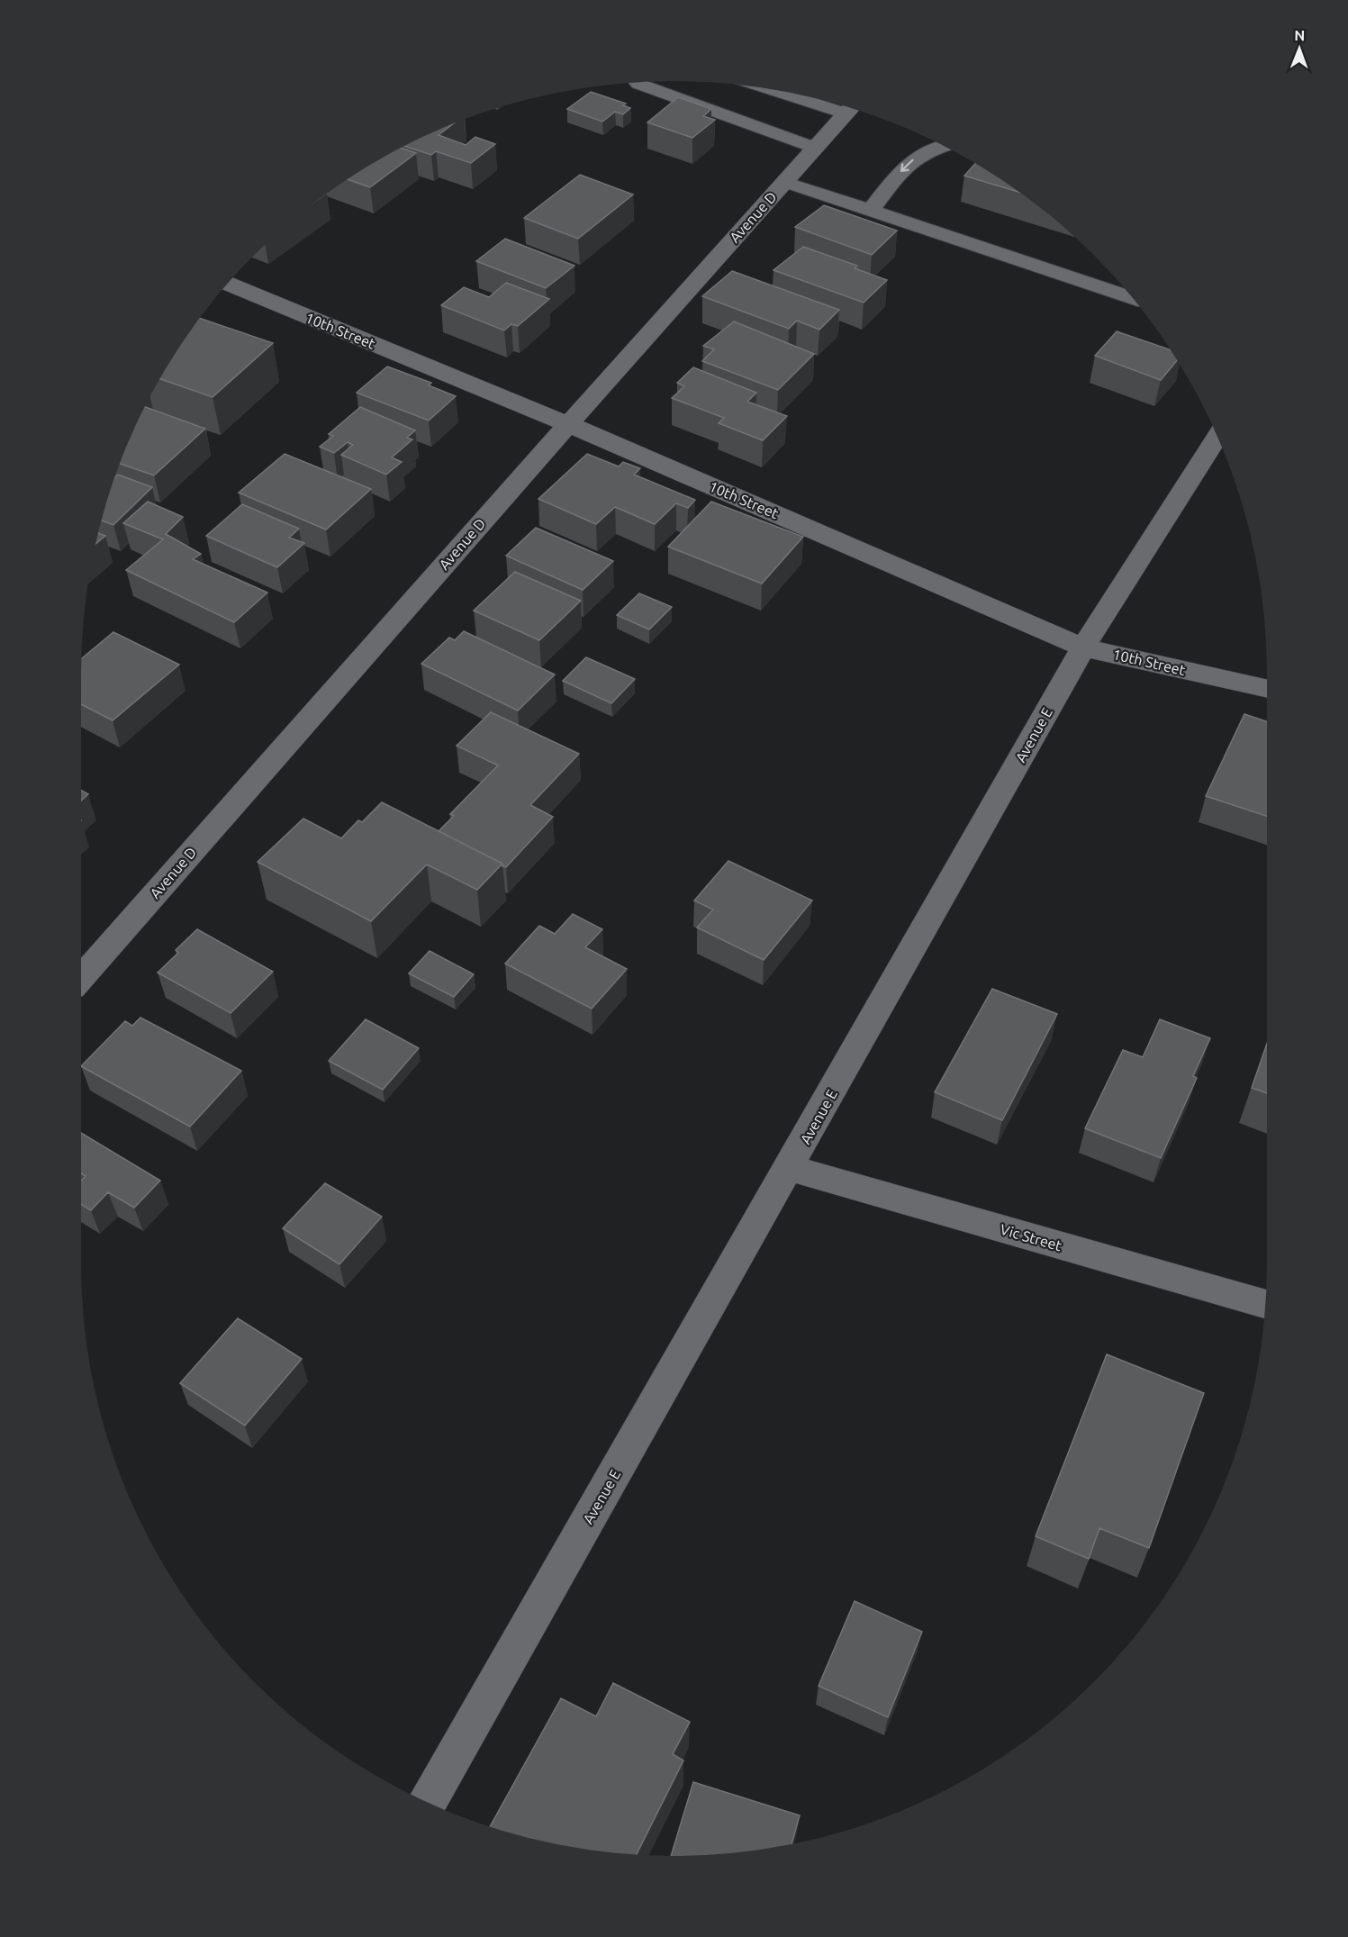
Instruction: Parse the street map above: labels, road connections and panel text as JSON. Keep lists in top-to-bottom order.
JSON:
{
  "streets": {
    "street": [
      "Avenue D",
      "10th Street",
      "Avenue E",
      "Vic Street"
    ]
  },
  "crossings": [
    ["Avenue D", "10th Street"],
    ["10th Street", "Avenue E"],
    ["Avenue E", "Vic Street"]
  ],
  "north": "top"
}
